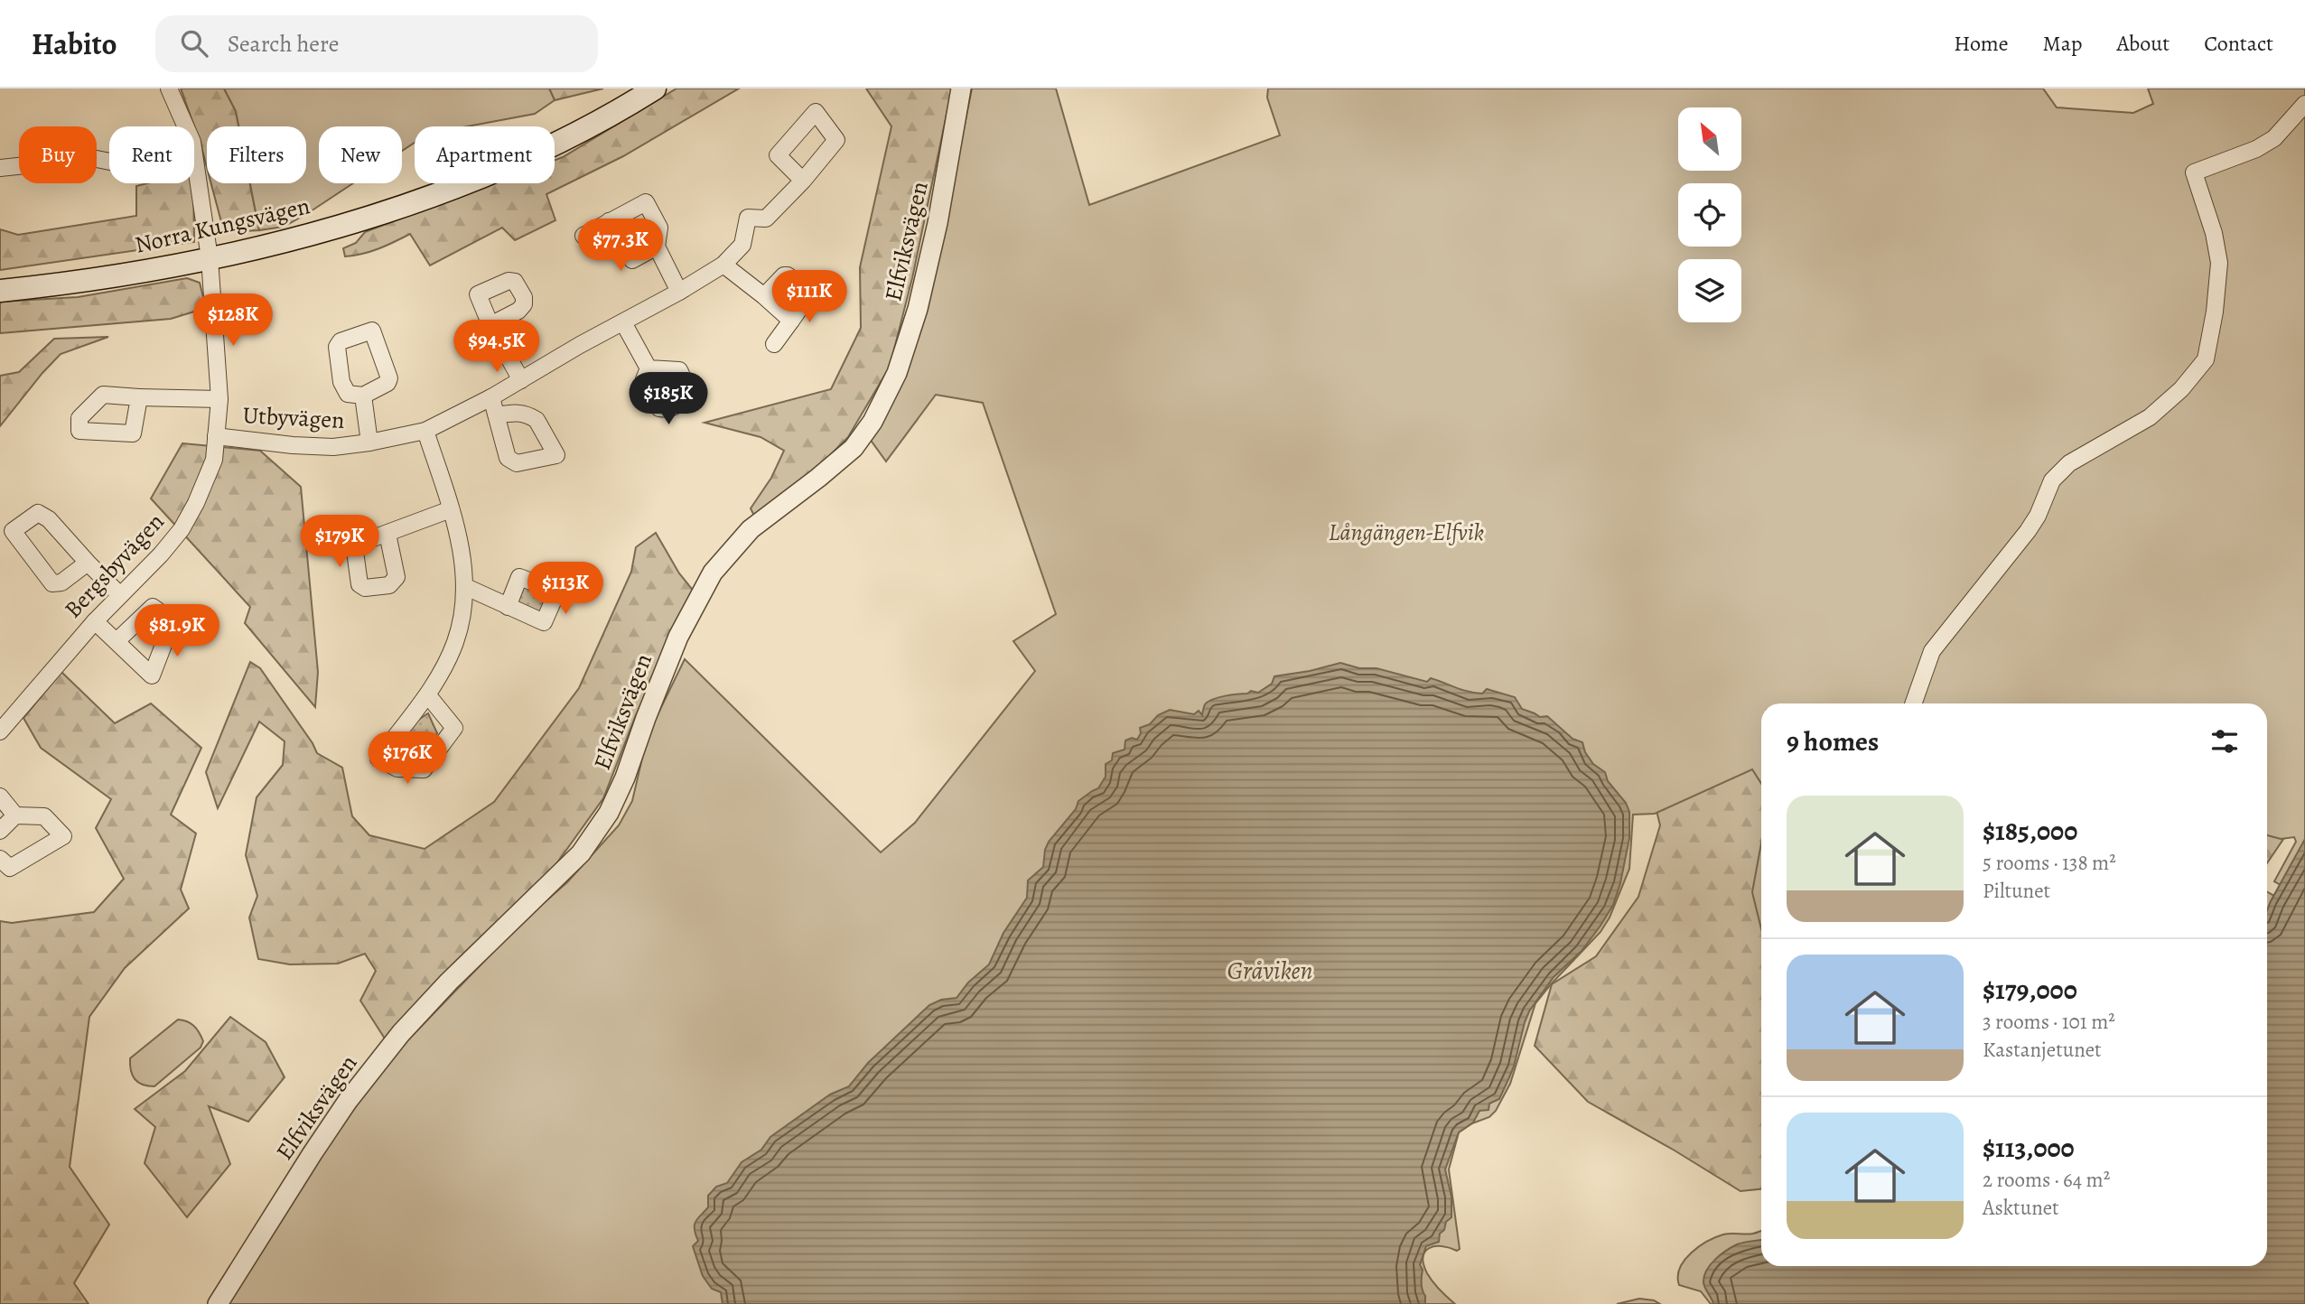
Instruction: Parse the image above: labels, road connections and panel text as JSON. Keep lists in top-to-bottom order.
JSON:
{
  "streets": {
    "main road": ["Norra Kungsvägen"],
    "street": ["Elfviksvägen", "Utbyvägen", "Bergsbyvägen"]
  },
  "crossings": [
    ["Norra Kungsvägen", "Bergsbyvägen"],
    ["Utbyvägen", "Bergsbyvägen"]
  ],
  "water": ["Gråviken"],
  "parks": ["Långängen-Elfvik"],
  "north": "top left",
  "page": {
    "header": "Habito",
    "search": "Search here",
    "nav": [
      "Home",
      "Map",
      "About",
      "Contact"
    ],
    "chip": [
      "Buy",
      "Rent",
      "Filters",
      "New",
      "Apartment"
    ],
    "price": [
      "$77.3K",
      "$111K",
      "$128K",
      "$94.5K",
      "$185K",
      "$179K",
      "$113K",
      "$81.9K",
      "$176K"
    ],
    "heading": "9 homes",
    "list": [
      {
        "name": "$185,000",
        "note": "5 rooms · 138 m² · Piltunet"
      },
      {
        "name": "$179,000",
        "note": "3 rooms · 101 m² · Kastanjetunet"
      },
      {
        "name": "$113,000",
        "note": "2 rooms · 64 m² · Asktunet"
      }
    ]
  }
}
